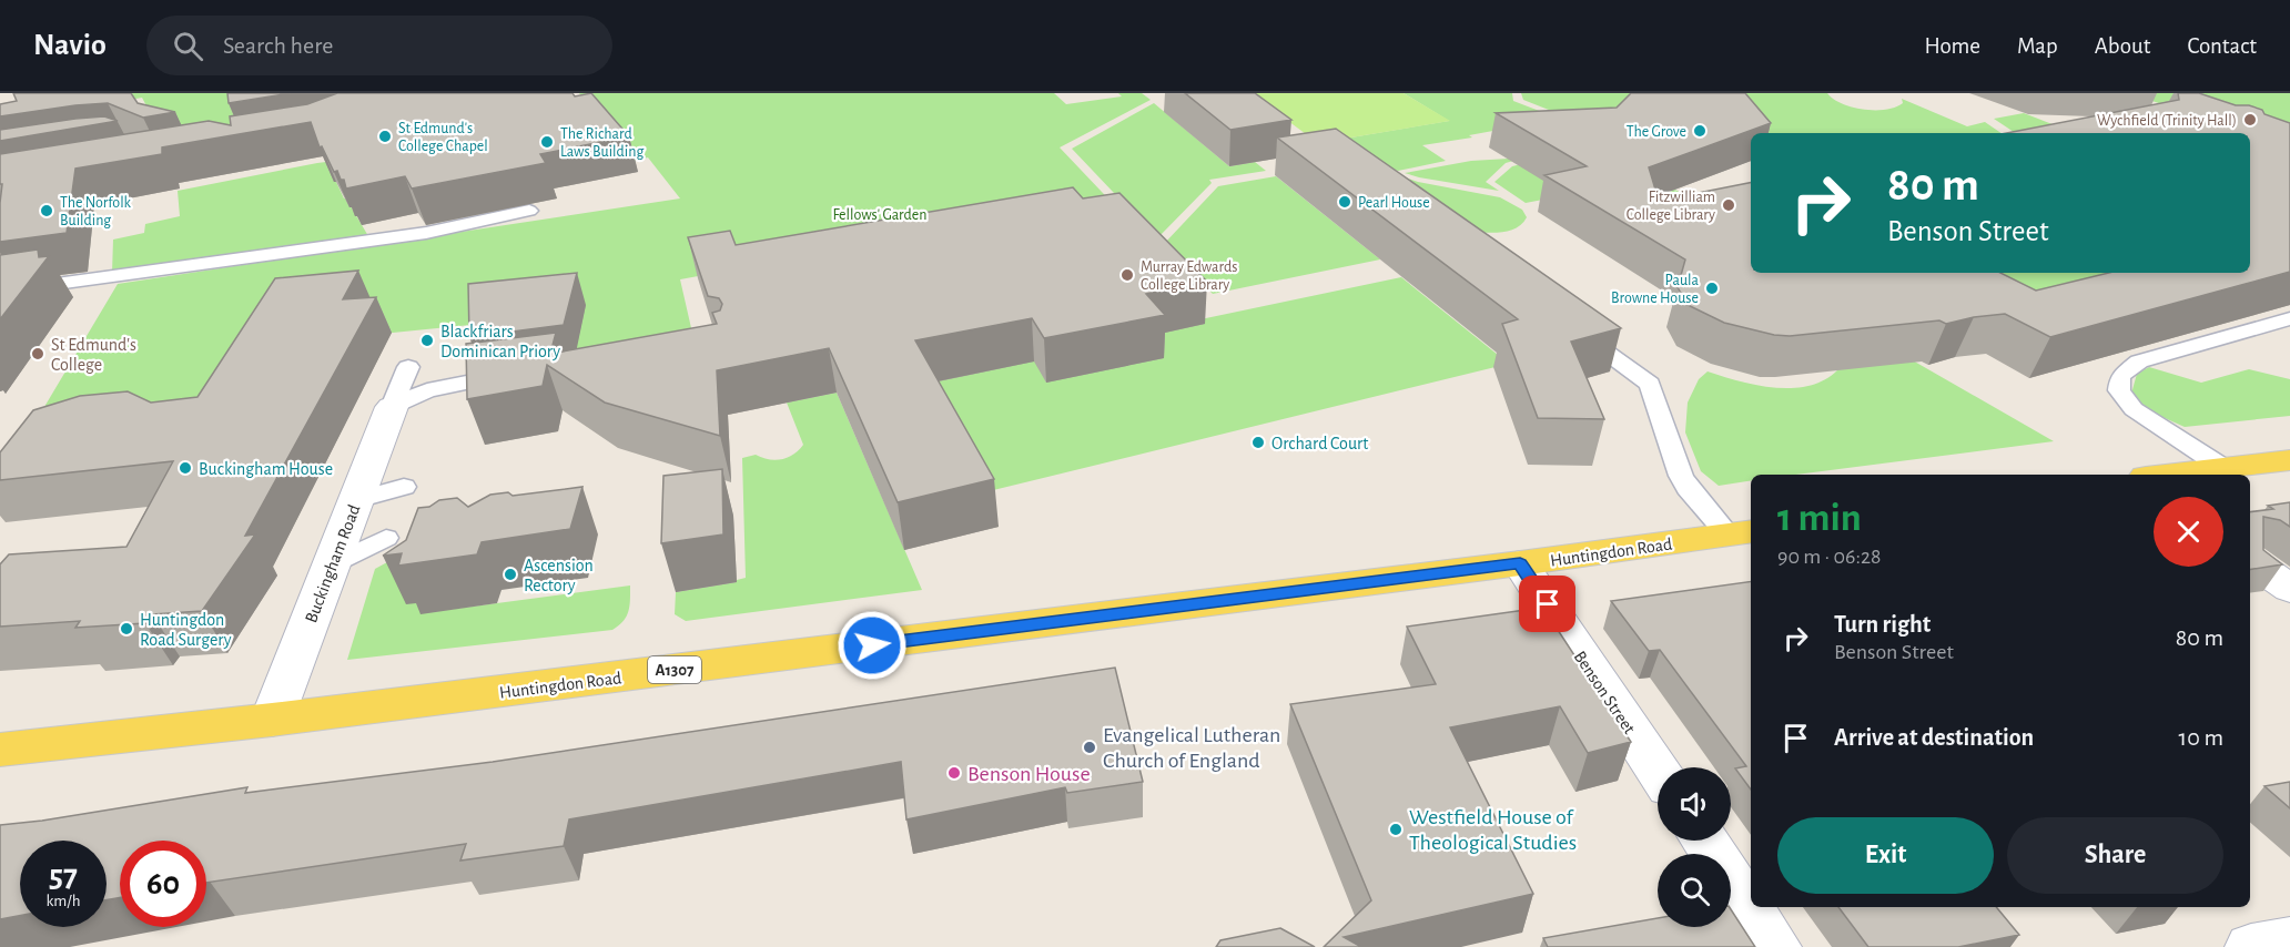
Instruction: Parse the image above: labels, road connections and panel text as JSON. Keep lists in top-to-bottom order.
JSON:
{
  "streets": {
    "main road": ["Huntingdon Road", "A1307"],
    "street": ["Buckingham Road", "Benson Street"]
  },
  "crossings": [
    ["Huntingdon Road", "Buckingham Road"],
    ["Huntingdon Road", "Benson Street"]
  ],
  "parks": ["Fellows' Garden"],
  "places": [
    "Wychfield (Trinity Hall)",
    "The Grove",
    "St Edmund's College Chapel",
    "The Richard Laws Building",
    "Pearl House",
    "Fitzwilliam College Library",
    "The Norfolk Building",
    "Murray Edwards College Library",
    "Paula Browne House",
    "Blackfriars Dominican Priory",
    "St Edmund's College",
    "Orchard Court",
    "Buckingham House",
    "Ascension Rectory",
    "Huntingdon Road Surgery",
    "Evangelical Lutheran Church of England",
    "Benson House",
    "Westfield House of Theological Studies"
  ],
  "page": {
    "header": "Navio",
    "search": "Search here",
    "nav": [
      "Home",
      "Map",
      "About",
      "Contact"
    ],
    "turn": ["80 m", "Benson Street"],
    "heading": ["1 min", "90 m · 06:28"],
    "list": [
      {
        "name": "Turn right",
        "note": "Benson Street",
        "value": "80 m"
      },
      {
        "name": "Arrive at destination",
        "value": "10 m"
      }
    ],
    "buttons": ["Exit", "Share"],
    "speed": "57 km/h",
    "limit": "60"
  }
}
